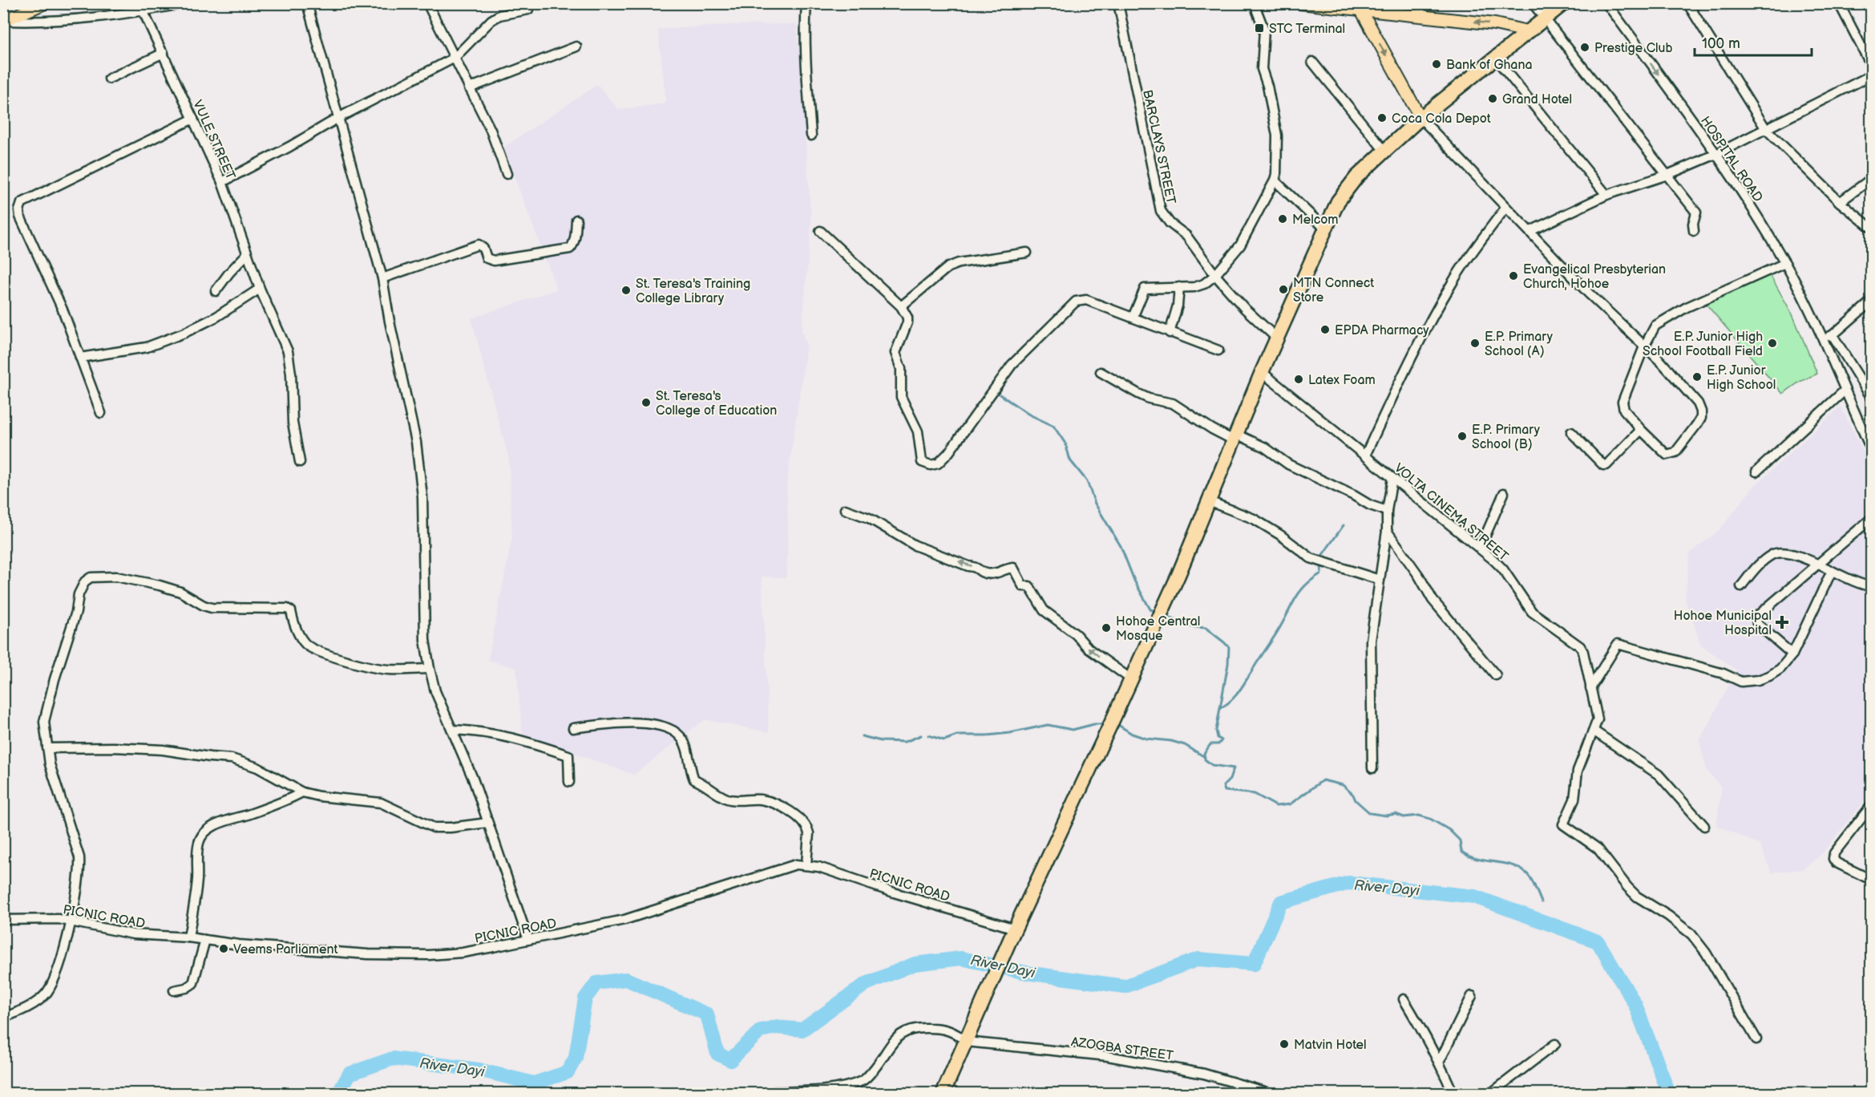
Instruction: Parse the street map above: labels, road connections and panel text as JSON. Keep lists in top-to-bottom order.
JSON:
{
  "streets": {
    "street": [
      "VULE STREET",
      "BARCLAYS STREET",
      "HOSPITAL ROAD",
      "VOLTA CINEMA STREET",
      "PICNIC ROAD",
      "AZOGBA STREET"
    ]
  },
  "water": ["River Dayi"],
  "places": {
    "transit": ["STC Terminal"],
    "other": [
      "Prestige Club",
      "Bank of Ghana",
      "Grand Hotel",
      "Coca Cola Depot",
      "Melcom",
      "Evangelical Presbyterian Church, Hohoe",
      "MTN Connect Store",
      "St. Teresa's Training College Library",
      "EPDA Pharmacy",
      "E.P. Primary School (A)",
      "E.P. Junior High School Football Field",
      "E.P. Junior High School",
      "Latex Foam",
      "St. Teresa's College of Education",
      "E.P. Primary School (B)",
      "Hohoe Central Mosque",
      "Veems Parliament",
      "Matvin Hotel"
    ],
    "health": ["Hohoe Municipal Hospital"]
  },
  "scale_bar": "100 m"
}
